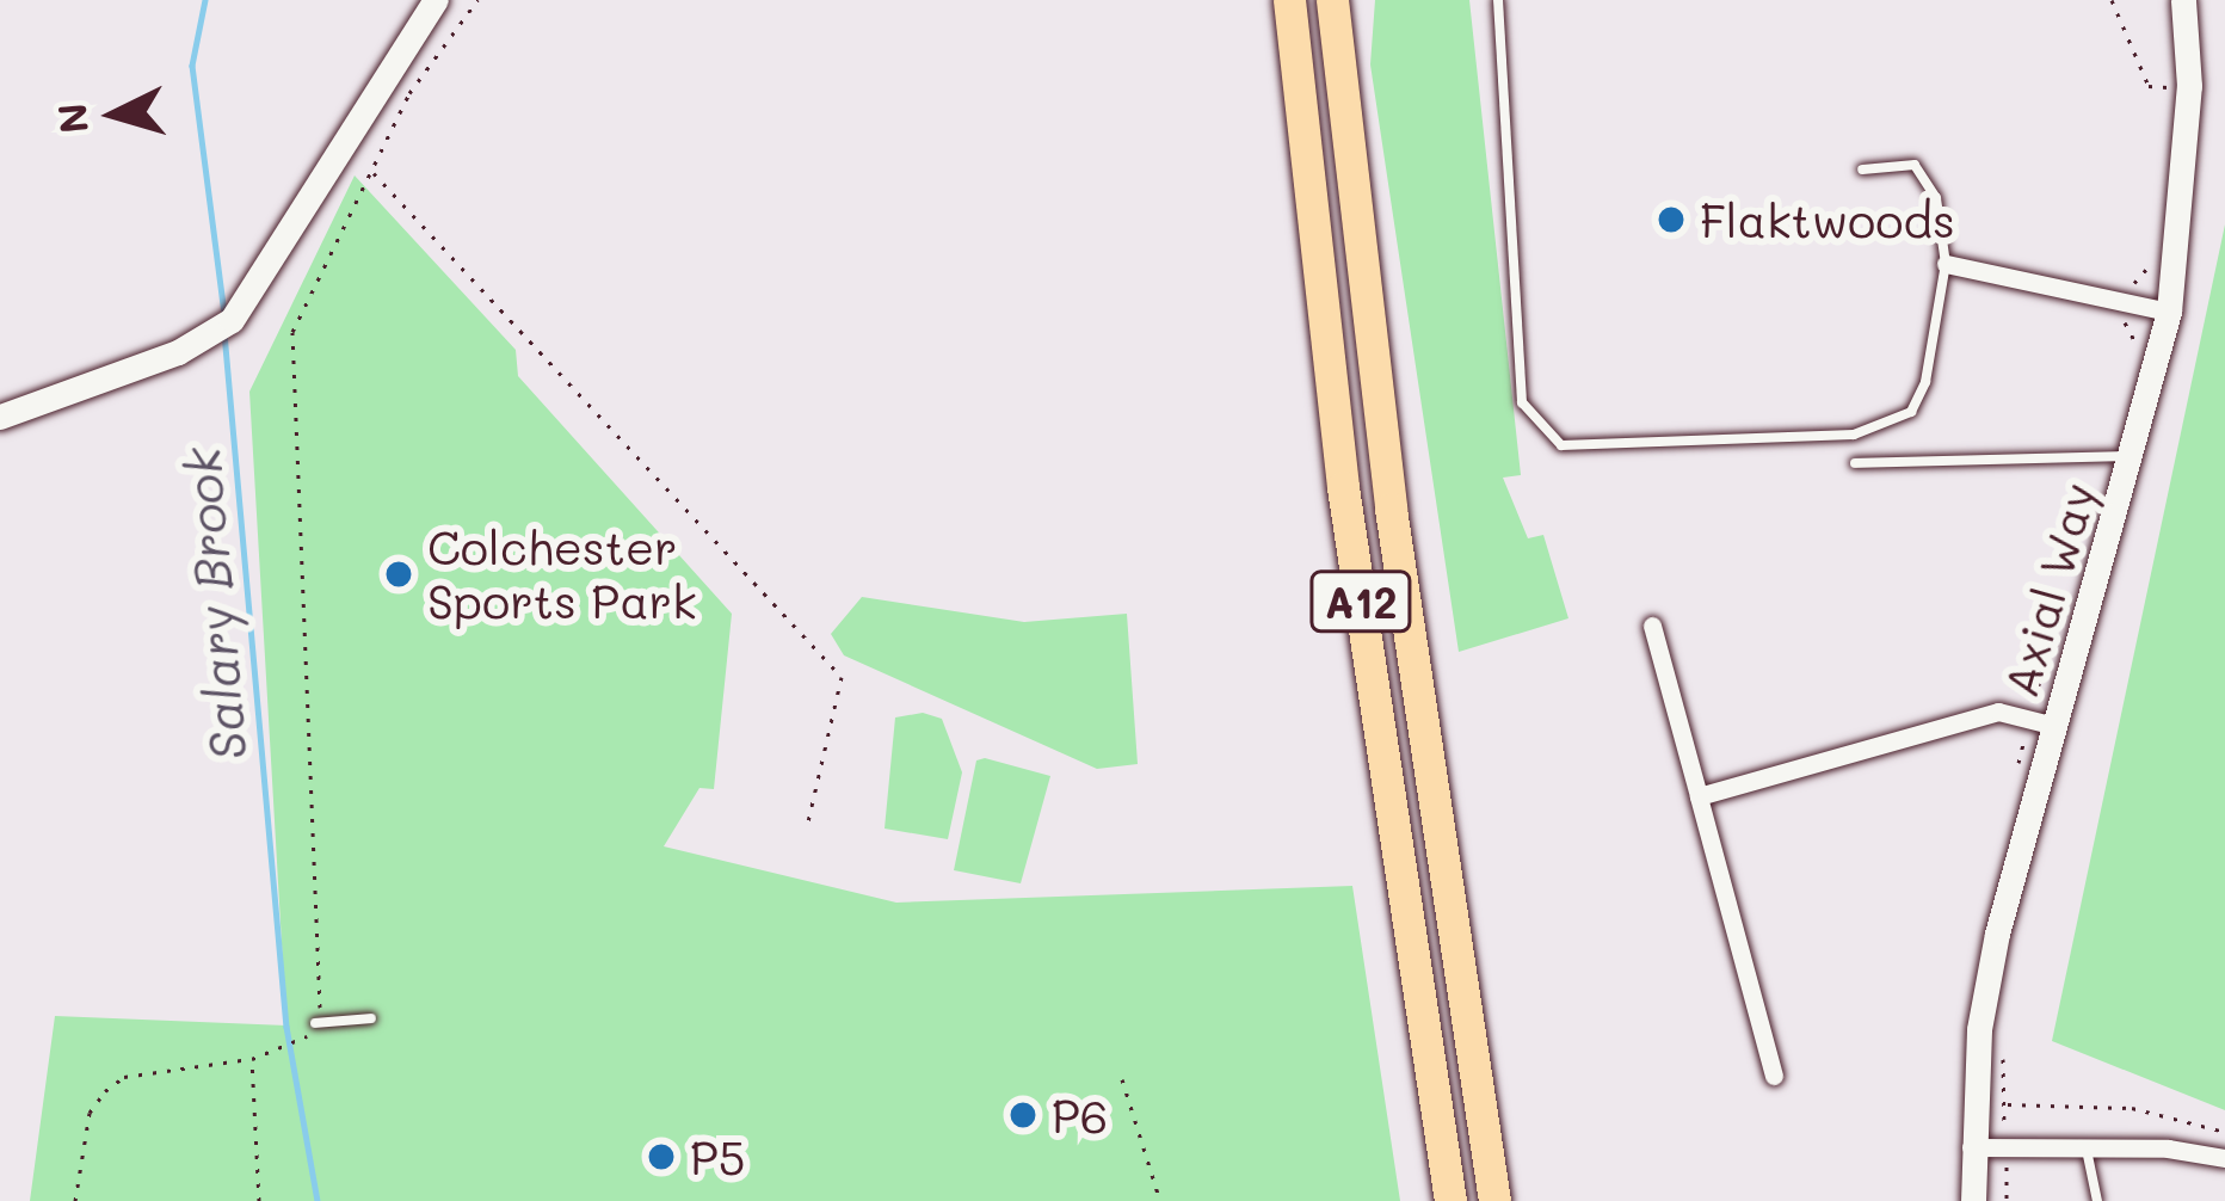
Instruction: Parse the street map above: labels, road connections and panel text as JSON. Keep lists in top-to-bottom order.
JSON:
{
  "streets": {
    "highway": ["A12"],
    "street": ["Axial Way"]
  },
  "water": ["Salary Brook"],
  "places": [
    "Flaktwoods",
    "Colchester Sports Park",
    "P6",
    "P5"
  ],
  "north": "left"
}
